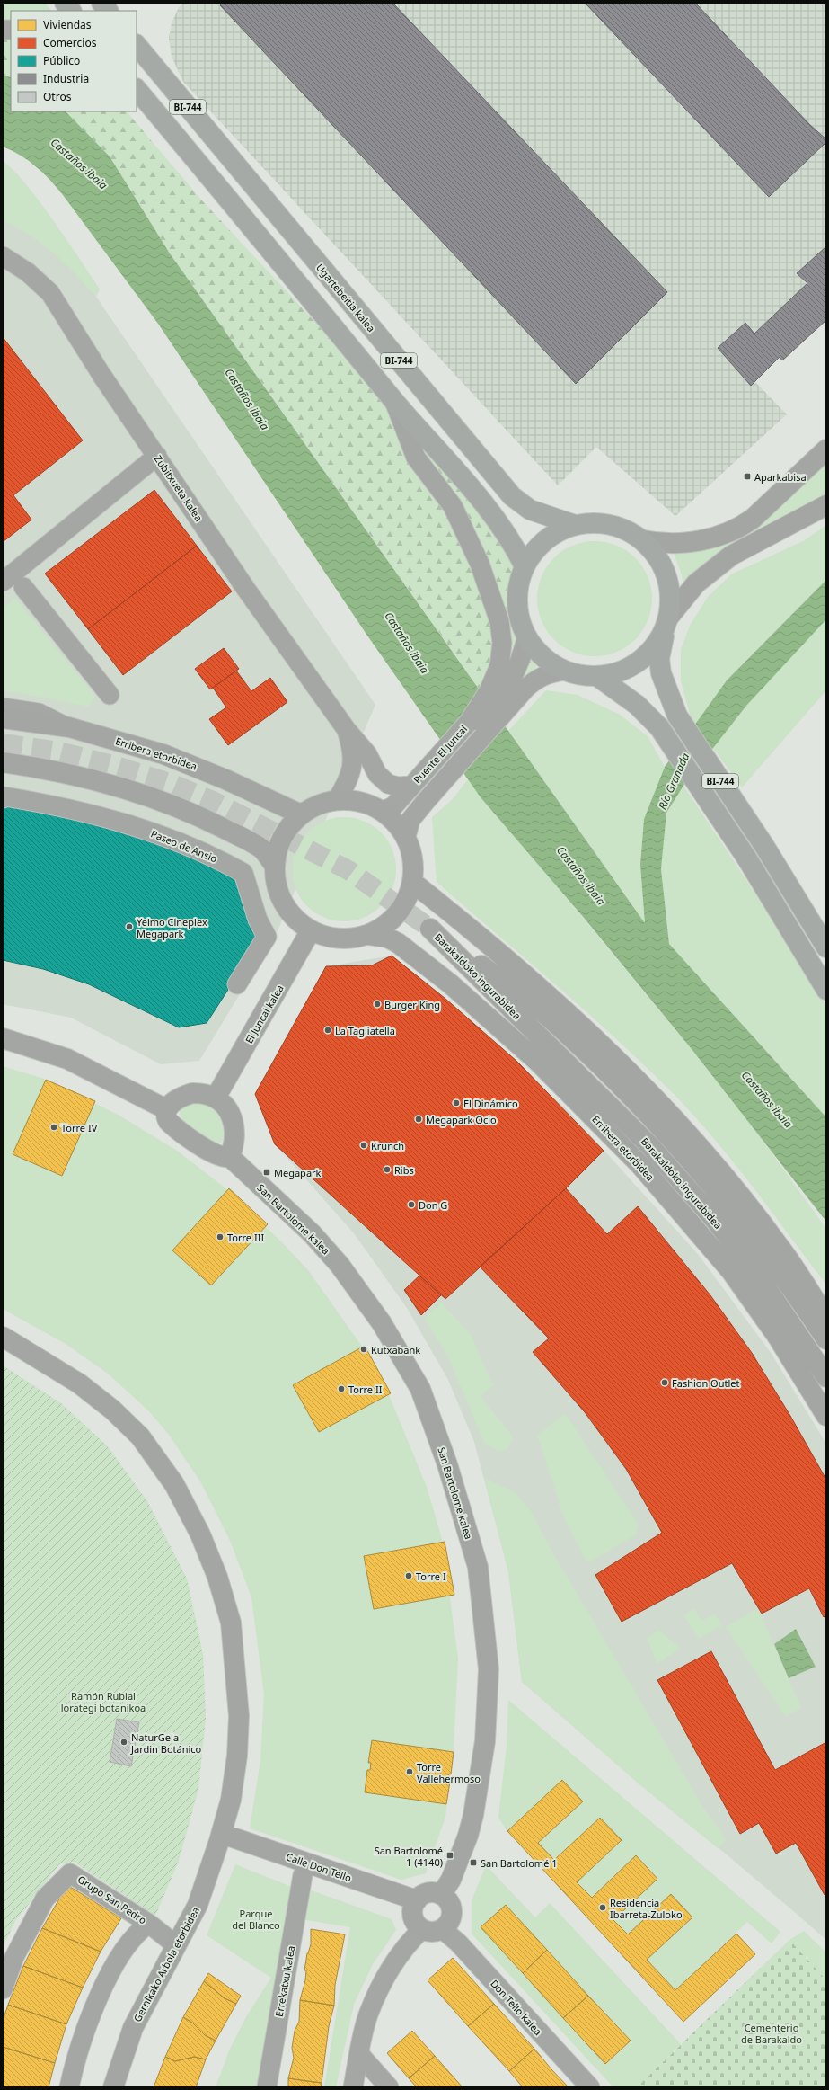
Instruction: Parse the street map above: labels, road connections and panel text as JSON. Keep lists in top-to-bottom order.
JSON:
{
  "streets": {
    "main road": ["BI-744", "Ugartebeitia kalea"],
    "street": [
      "Zubitxueta kalea",
      "Erribera etorbidea",
      "Puente El Juncal",
      "Paseo de Ansio",
      "Barakaldoko ingurabidea",
      "El Juncal kalea",
      "San Bartolome kalea",
      "Calle Don Tello",
      "Grupo San Pedro",
      "Gernikako Arbola etorbidea",
      "Errekatxu kalea",
      "Don Tello kalea"
    ]
  },
  "crossings": [
    ["BI-744", "Ugartebeitia kalea"],
    ["BI-744", "Puente El Juncal"],
    ["Zubitxueta kalea", "Puente El Juncal"],
    ["San Bartolome kalea", "Calle Don Tello"],
    ["San Bartolome kalea", "Don Tello kalea"],
    ["Calle Don Tello", "Gernikako Arbola etorbidea"],
    ["Calle Don Tello", "Errekatxu kalea"],
    ["Calle Don Tello", "Don Tello kalea"],
    ["Grupo San Pedro", "Gernikako Arbola etorbidea"]
  ],
  "water": ["Castaños ibaia", "Río Granada"],
  "parks": ["Ramón Rubial lorategi botanikoa", "Parque del Blanco", "Cementerio de Barakaldo"],
  "places": {
    "transit": [
      "Aparkabisa",
      "Megapark",
      "San Bartolomé 1 (4140)",
      "San Bartolomé 1"
    ],
    "other": [
      "Yelmo Cineplex Megapark",
      "Burger King",
      "La Tagliatella",
      "El Dinámico",
      "Megapark Ocio",
      "Torre IV",
      "Krunch",
      "Ribs",
      "Don G",
      "Torre III",
      "Kutxabank",
      "Fashion Outlet",
      "Torre II",
      "Torre I",
      "NaturGela Jardin Botánico",
      "Torre Vallehermoso",
      "Residencia Ibarreta-Zuloko"
    ]
  },
  "legend": [
    "Viviendas",
    "Comercios",
    "Público",
    "Industria",
    "Otros"
  ]
}
